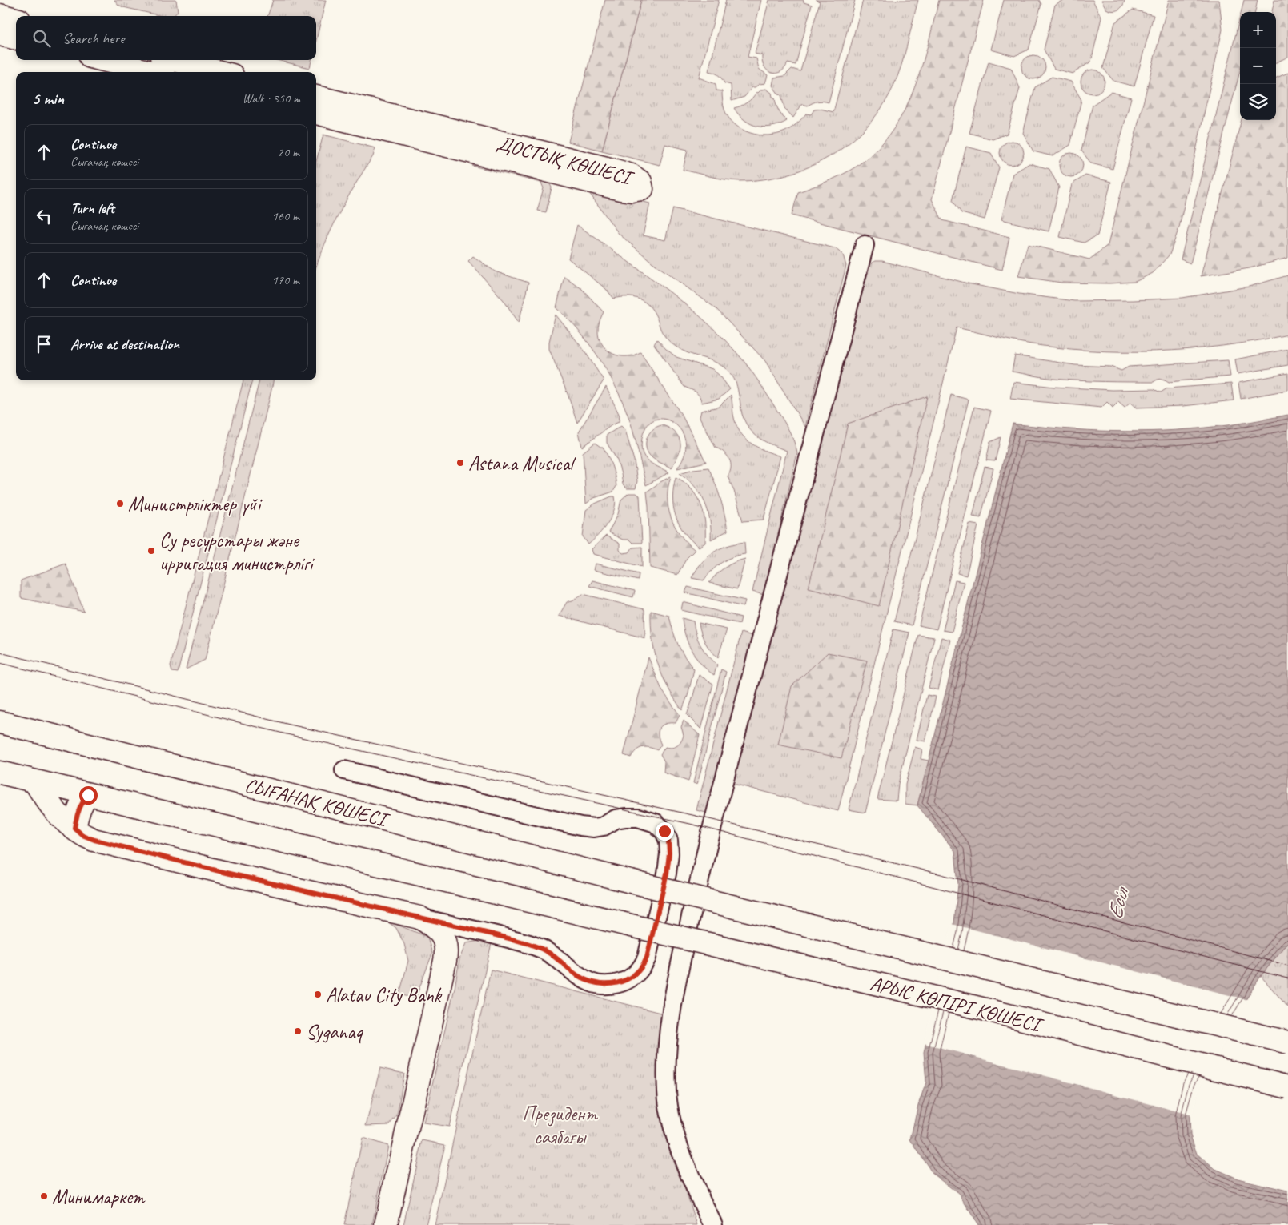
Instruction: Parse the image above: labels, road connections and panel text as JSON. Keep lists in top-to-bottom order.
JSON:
{
  "streets": {
    "main road": ["ДОСТЫҚ КӨШЕСІ", "СЫҒАНАҚ КӨШЕСІ", "АРЫС КӨПІРІ КӨШЕСІ"]
  },
  "crossings": [
    ["СЫҒАНАҚ КӨШЕСІ", "АРЫС КӨПІРІ КӨШЕСІ"]
  ],
  "water": ["Есіл"],
  "parks": ["Президент саябағы"],
  "places": [
    "Astana Musical",
    "Министрліктер үйі",
    "Су ресурстары және ирригация министрлігі",
    "Alatau City Bank",
    "Syganaq",
    "Минимаркет"
  ],
  "page": {
    "map_buttons": ["+", "−"],
    "search": "Search here",
    "heading": ["5 min", "Walk · 350 m"],
    "list": [
      ["Continue", "Сығанақ көшесі", "20 m"],
      ["Turn left", "Сығанақ көшесі", "160 m"],
      ["Continue", "170 m"],
      "Arrive at destination"
    ]
  }
}
